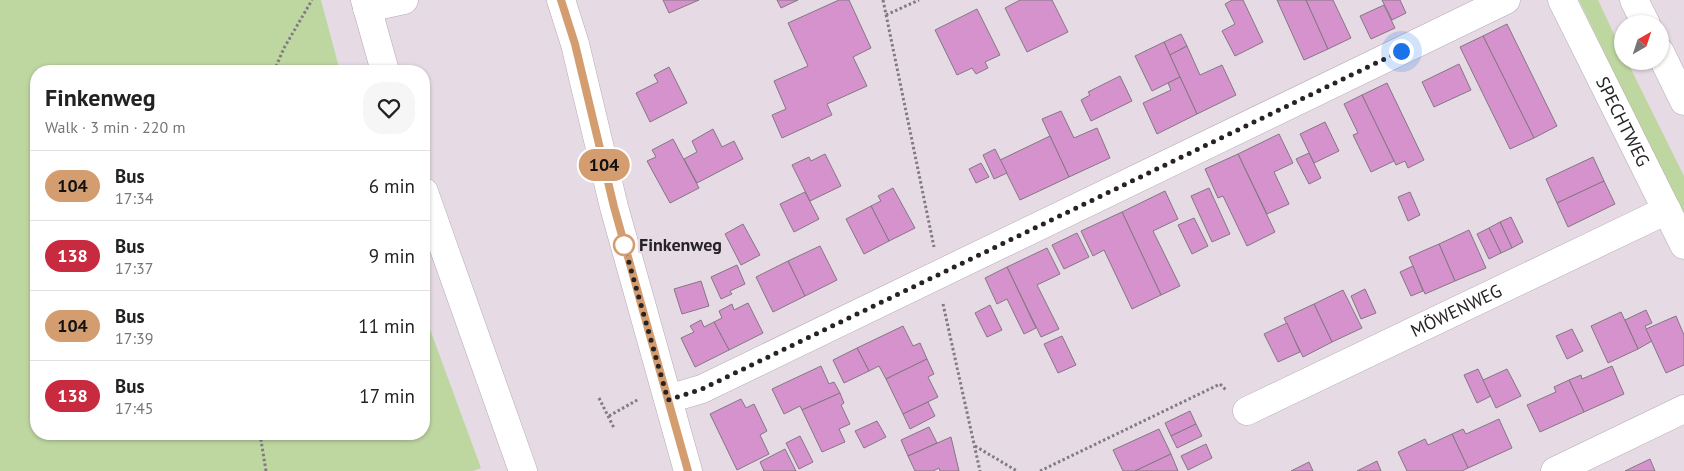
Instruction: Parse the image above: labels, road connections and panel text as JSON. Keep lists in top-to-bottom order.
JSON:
{
  "streets": {
    "main road": ["SPECHTWEG", "MÖWENWEG"]
  },
  "crossings": [
    ["SPECHTWEG", "MÖWENWEG"]
  ],
  "places": ["Finkenweg"],
  "lines": ["bus line 104"],
  "north": "top right",
  "page": {
    "on_map": "104",
    "heading": ["Finkenweg", "Walk · 3 min · 220 m"],
    "list": [
      {
        "mark": "104",
        "name": "Bus",
        "note": "17:34",
        "value": "6 min"
      },
      {
        "mark": "138",
        "name": "Bus",
        "note": "17:37",
        "value": "9 min"
      },
      {
        "mark": "104",
        "name": "Bus",
        "note": "17:39",
        "value": "11 min"
      },
      {
        "mark": "138",
        "name": "Bus",
        "note": "17:45",
        "value": "17 min"
      }
    ]
  }
}
